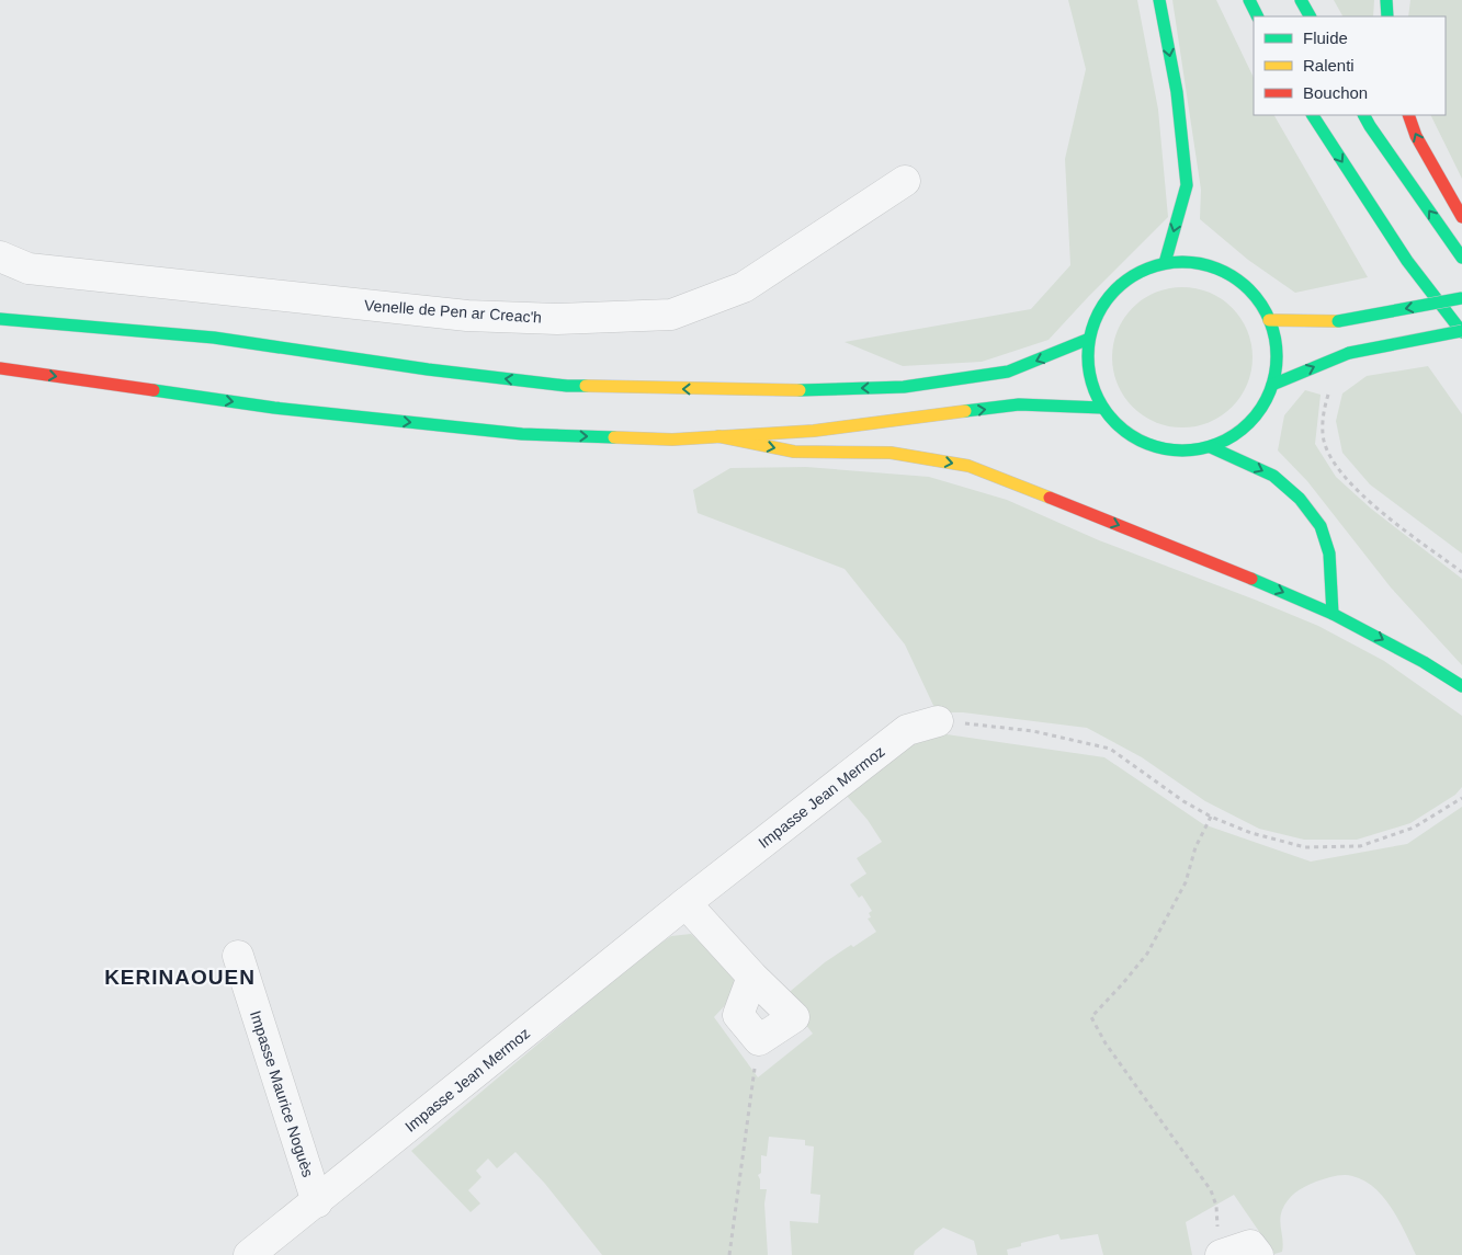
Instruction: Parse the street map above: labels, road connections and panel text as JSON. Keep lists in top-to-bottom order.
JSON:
{
  "streets": {
    "street": ["Venelle de Pen ar Creac'h", "Impasse Jean Mermoz", "Impasse Maurice Noguès"]
  },
  "crossings": [
    ["Impasse Jean Mermoz", "Impasse Maurice Noguès"]
  ],
  "districts": ["KERINAOUEN"],
  "legend": ["Fluide", "Ralenti", "Bouchon"]
}
